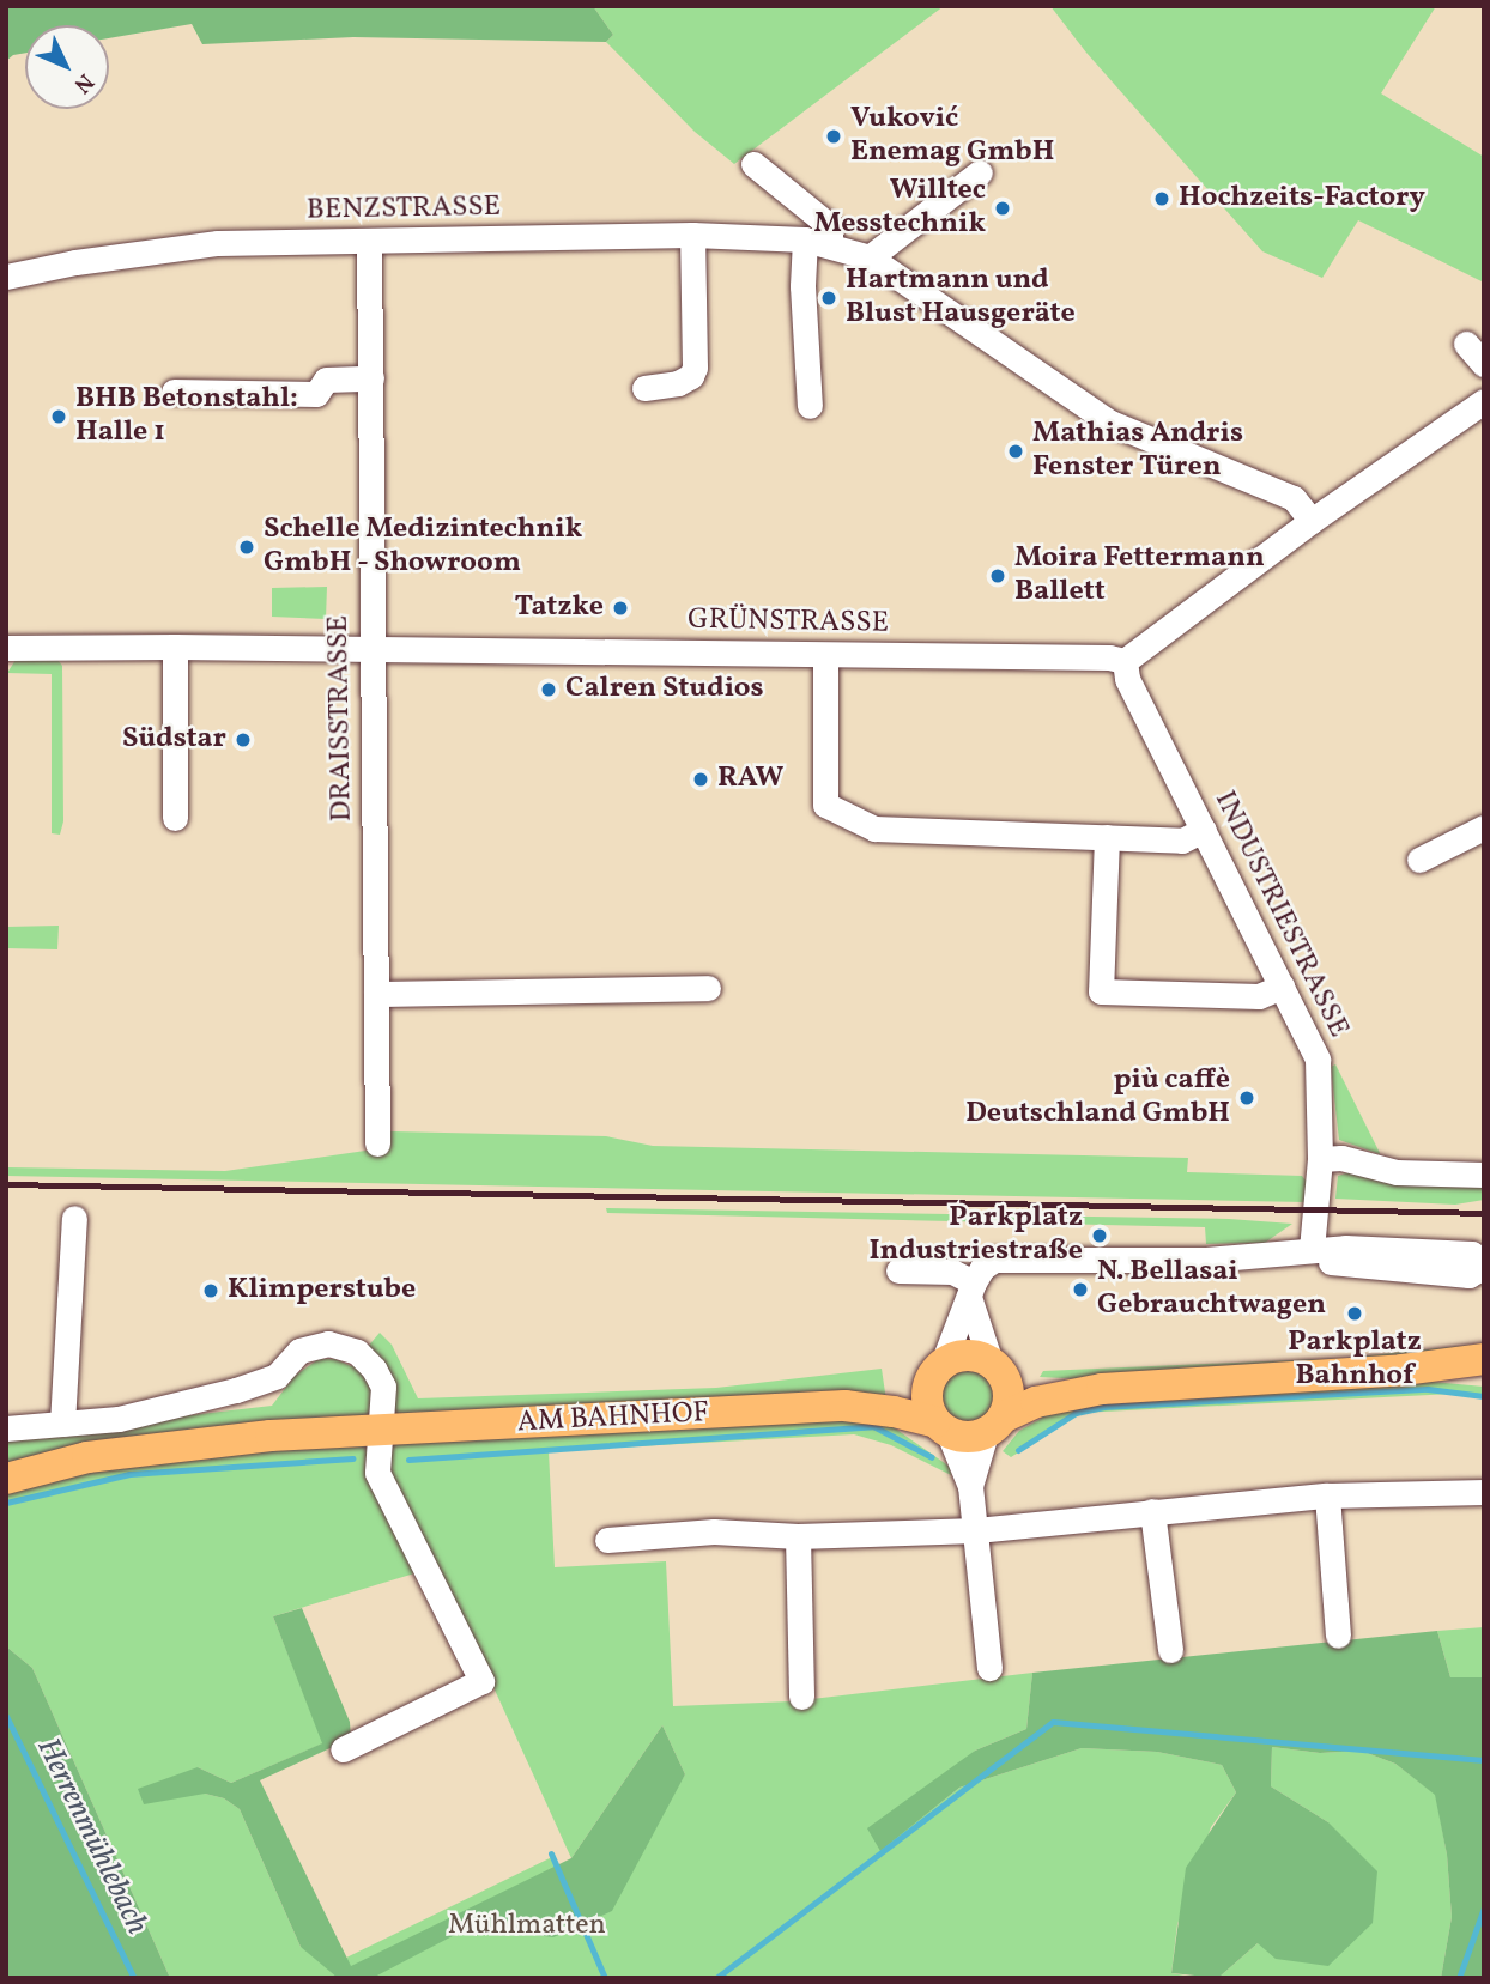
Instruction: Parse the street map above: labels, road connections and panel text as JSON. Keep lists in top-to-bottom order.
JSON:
{
  "streets": {
    "main road": ["AM BAHNHOF"],
    "street": [
      "BENZSTRASSE",
      "GRÜNSTRASSE",
      "DRAISSTRASSE",
      "INDUSTRIESTRASSE"
    ]
  },
  "crossings": [
    ["BENZSTRASSE", "DRAISSTRASSE"],
    ["GRÜNSTRASSE", "DRAISSTRASSE"],
    ["GRÜNSTRASSE", "INDUSTRIESTRASSE"]
  ],
  "water": ["Herrenmühlebach"],
  "parks": ["Mühlmatten"],
  "places": [
    "Vuković Enemag GmbH",
    "Hochzeits-Factory",
    "Willtec Messtechnik",
    "Hartmann und Blust Hausgeräte",
    "BHB Betonstahl: Halle 1",
    "Mathias Andris Fenster Türen",
    "Schelle Medizintechnik GmbH - Showroom",
    "Moira Fettermann Ballett",
    "Tatzke",
    "Calren Studios",
    "Südstar",
    "RAW",
    "più caffè Deutschland GmbH",
    "Parkplatz Industriestraße",
    "N. Bellasai Gebrauchtwagen",
    "Klimperstube",
    "Parkplatz Bahnhof"
  ],
  "north": "bottom right"
}
